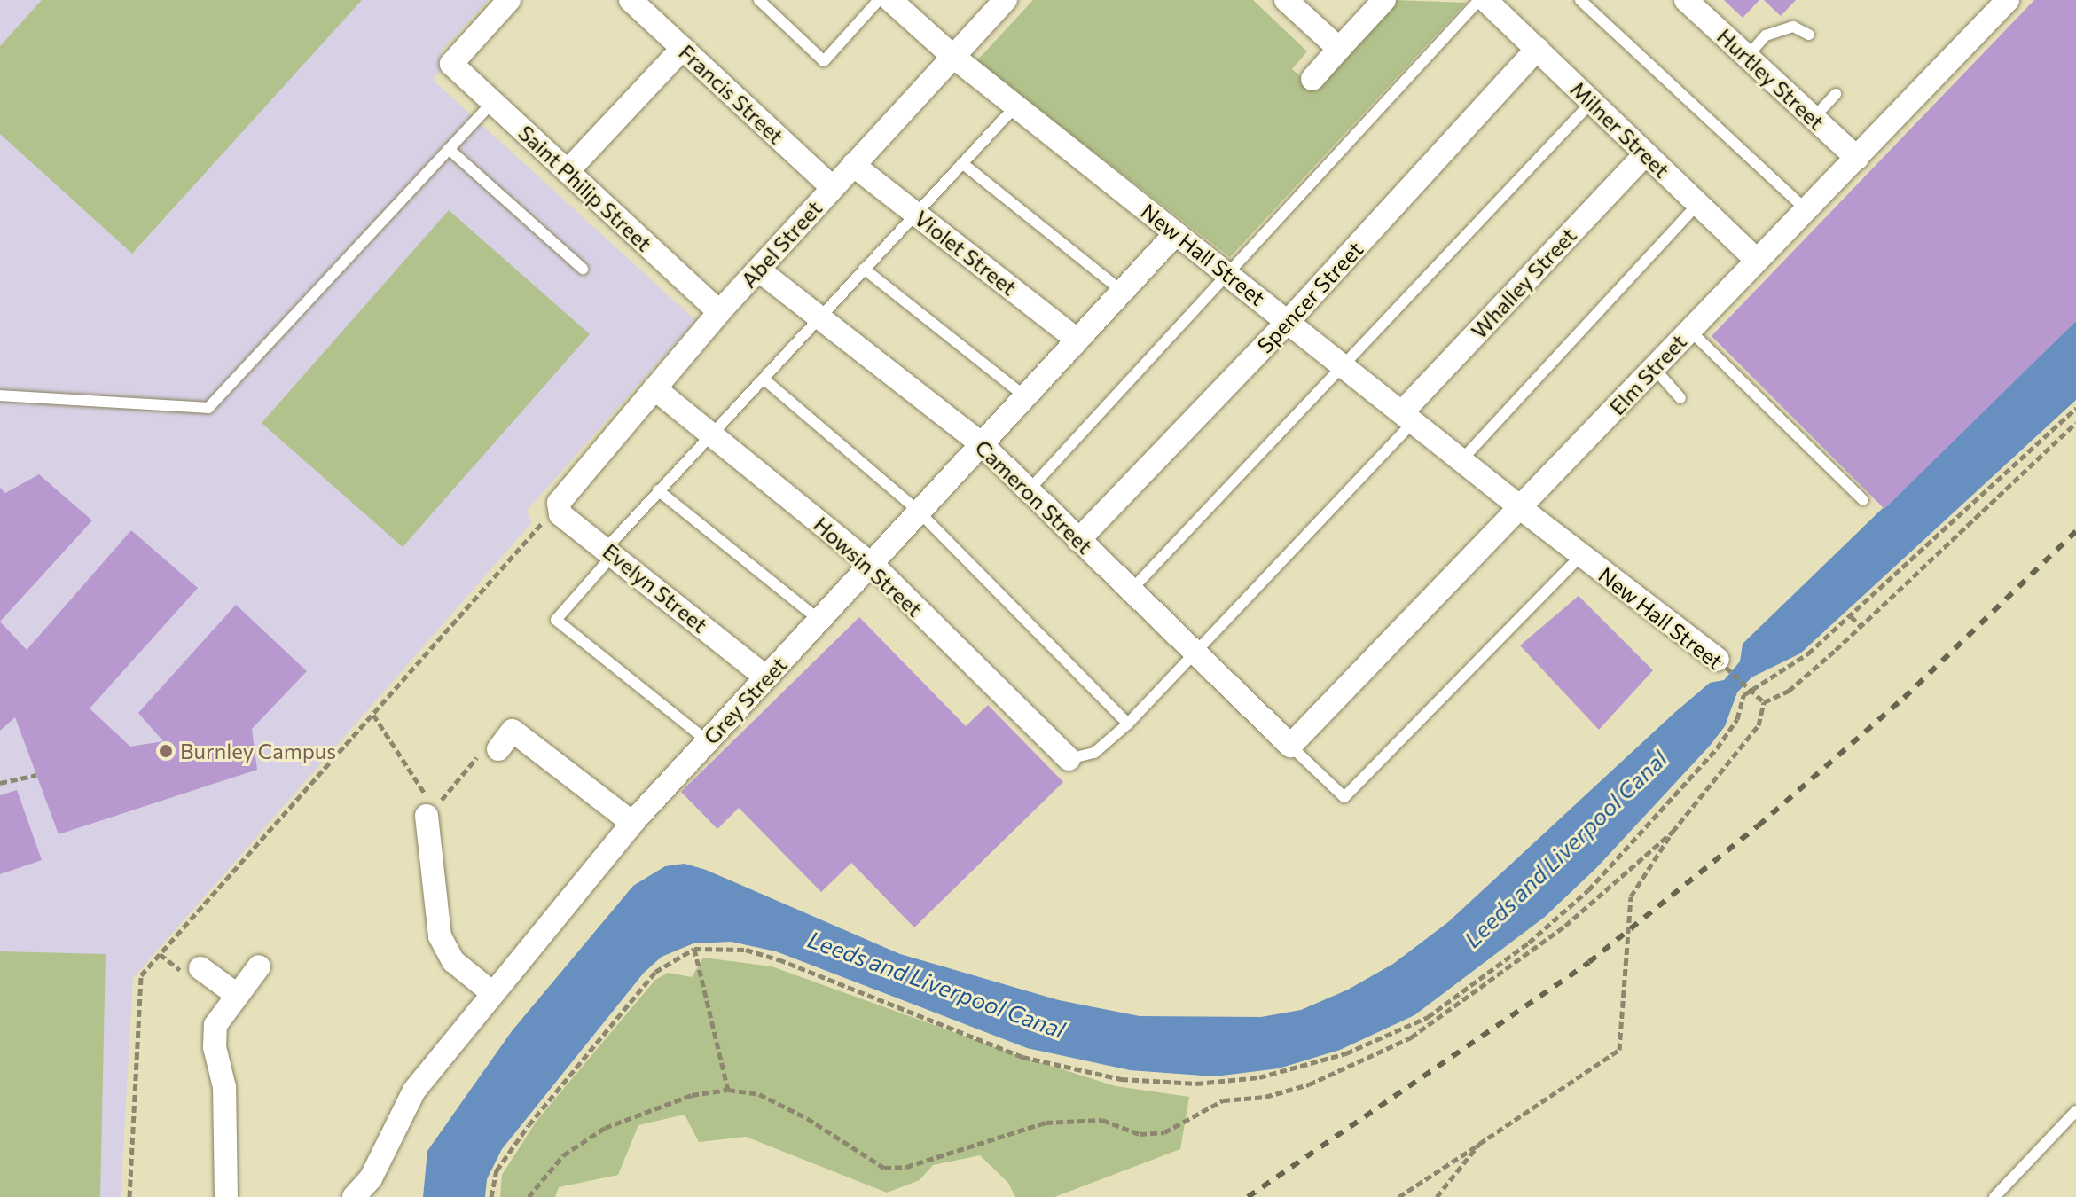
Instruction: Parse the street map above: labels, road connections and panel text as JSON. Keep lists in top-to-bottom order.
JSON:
{
  "streets": {
    "street": [
      "Hurtley Street",
      "Francis Street",
      "Milner Street",
      "Saint Philip Street",
      "Abel Street",
      "Violet Street",
      "New Hall Street",
      "Whalley Street",
      "Spencer Street",
      "Elm Street",
      "Cameron Street",
      "Howsin Street",
      "Evelyn Street",
      "Grey Street"
    ]
  },
  "crossings": [
    ["Hurtley Street", "Elm Street"],
    ["Francis Street", "Abel Street"],
    ["Milner Street", "Whalley Street"],
    ["Milner Street", "Spencer Street"],
    ["Milner Street", "Elm Street"],
    ["Saint Philip Street", "Abel Street"],
    ["Abel Street", "Violet Street"],
    ["Abel Street", "New Hall Street"],
    ["Abel Street", "Cameron Street"],
    ["Abel Street", "Howsin Street"],
    ["Abel Street", "Evelyn Street"],
    ["Violet Street", "Grey Street"],
    ["New Hall Street", "Whalley Street"],
    ["New Hall Street", "Spencer Street"],
    ["New Hall Street", "Elm Street"],
    ["New Hall Street", "Grey Street"],
    ["Spencer Street", "Cameron Street"],
    ["Elm Street", "Cameron Street"],
    ["Cameron Street", "Grey Street"],
    ["Howsin Street", "Grey Street"],
    ["Evelyn Street", "Grey Street"]
  ],
  "water": ["Leeds and Liverpool Canal"],
  "places": ["Burnley Campus"]
}
